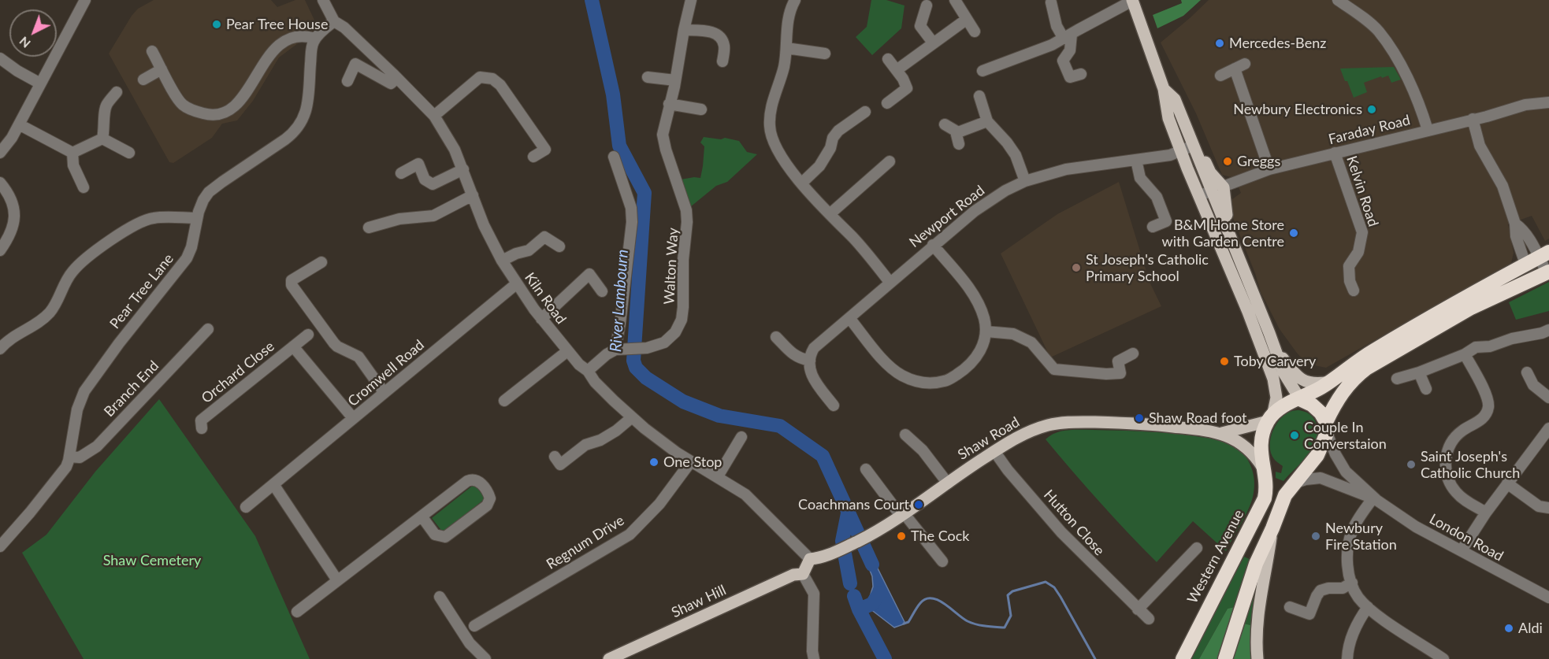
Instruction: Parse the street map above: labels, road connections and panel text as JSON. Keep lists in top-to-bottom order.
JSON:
{
  "streets": {
    "highway": ["Western Avenue"],
    "main road": ["Shaw Road", "Shaw Hill"],
    "street": [
      "Faraday Road",
      "Kelvin Road",
      "Newport Road",
      "Walton Way",
      "Pear Tree Lane",
      "Kiln Road",
      "Orchard Close",
      "Cromwell Road",
      "Branch End",
      "Hutton Close",
      "London Road",
      "Regnum Drive"
    ]
  },
  "crossings": [
    ["Faraday Road", "Kelvin Road"],
    ["Pear Tree Lane", "Branch End"],
    ["Kiln Road", "Cromwell Road"],
    ["Kiln Road", "Shaw Road"],
    ["Kiln Road", "Regnum Drive"],
    ["Orchard Close", "Cromwell Road"],
    ["Shaw Road", "Hutton Close"],
    ["Shaw Road", "Western Avenue"]
  ],
  "water": ["River Lambourn"],
  "parks": ["Shaw Cemetery"],
  "places": [
    "Pear Tree House",
    "Mercedes-Benz",
    "Newbury Electronics",
    "Greggs",
    "B&M Home Store with Garden Centre",
    "St Joseph's Catholic Primary School",
    "Toby Carvery",
    "Shaw Road foot",
    "Couple In Converstaion",
    "One Stop",
    "Saint Joseph's Catholic Church",
    "Coachmans Court",
    "The Cock",
    "Newbury Fire Station",
    "Aldi"
  ],
  "north": "bottom left"
}
